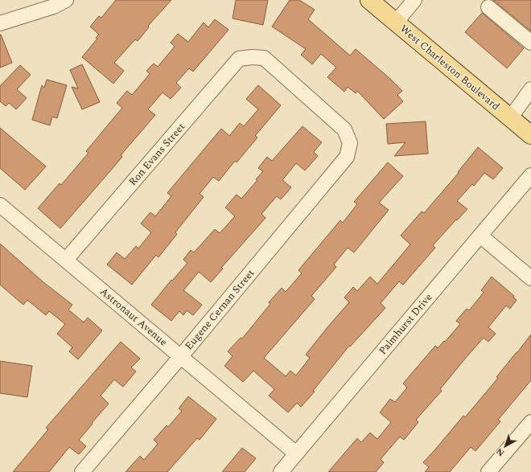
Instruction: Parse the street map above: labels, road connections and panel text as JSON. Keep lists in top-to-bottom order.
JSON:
{
  "streets": {
    "main road": ["West Charleston Boulevard"],
    "street": [
      "Ron Evans Street",
      "Eugene Cernan Street",
      "Astronaut Avenue",
      "Palmhurst Drive"
    ]
  },
  "crossings": [
    ["Ron Evans Street", "Eugene Cernan Street"],
    ["Ron Evans Street", "Astronaut Avenue"],
    ["Eugene Cernan Street", "Astronaut Avenue"],
    ["Astronaut Avenue", "Palmhurst Drive"]
  ],
  "north": "bottom left"
}
